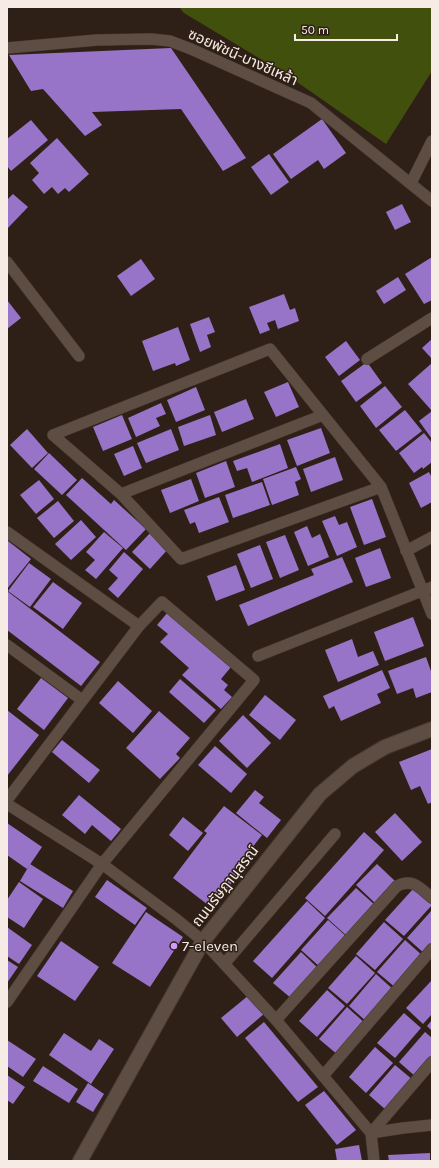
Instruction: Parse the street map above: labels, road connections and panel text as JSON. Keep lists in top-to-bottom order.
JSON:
{
  "streets": {
    "street": ["ซอยพัชนี-บางชีเหล้า", "ถนนรัษฎานุสรณ์"]
  },
  "places": ["7-eleven"],
  "scale_bar": "50 m"
}
